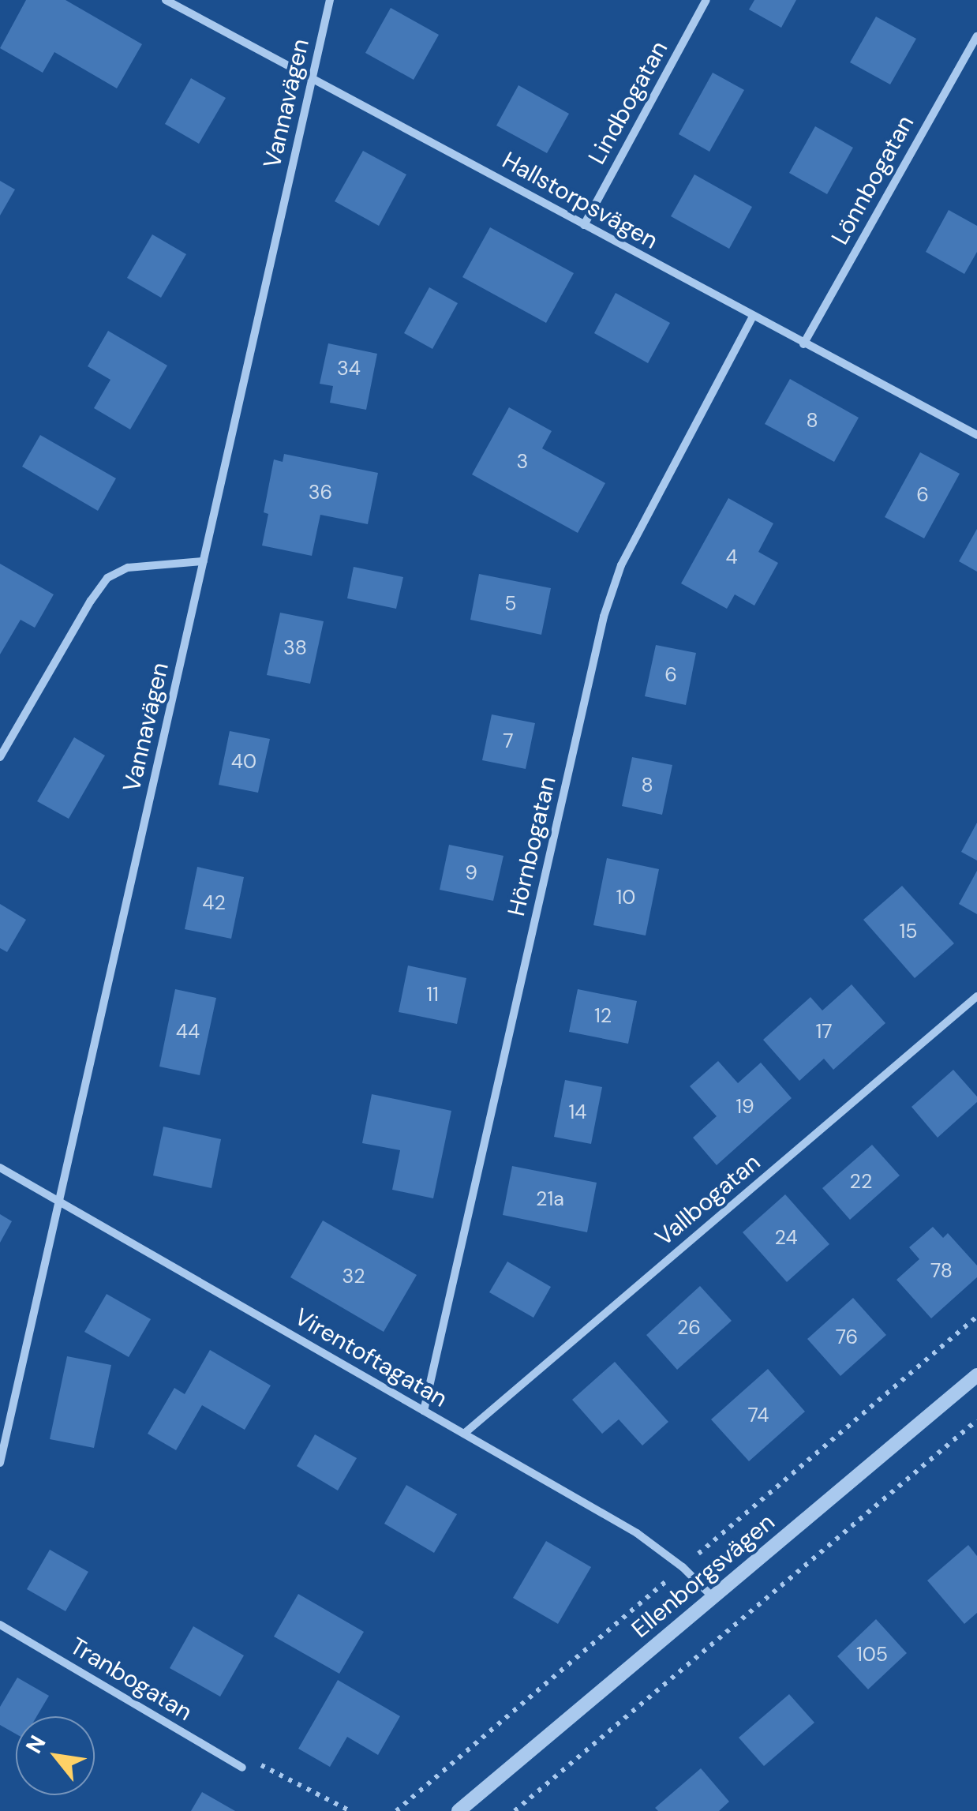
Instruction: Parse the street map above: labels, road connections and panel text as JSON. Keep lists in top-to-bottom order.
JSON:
{
  "streets": {
    "street": [
      "Lindbogatan",
      "Vannavägen",
      "Lönnbogatan",
      "Hallstorpsvägen",
      "Hörnbogatan",
      "Vallbogatan",
      "Virentoftagatan",
      "Ellenborgsvägen",
      "Tranbogatan"
    ]
  },
  "crossings": [
    ["Lindbogatan", "Hallstorpsvägen"],
    ["Vannavägen", "Hallstorpsvägen"],
    ["Vannavägen", "Virentoftagatan"],
    ["Lönnbogatan", "Hallstorpsvägen"],
    ["Hallstorpsvägen", "Hörnbogatan"],
    ["Hörnbogatan", "Virentoftagatan"],
    ["Vallbogatan", "Virentoftagatan"],
    ["Virentoftagatan", "Ellenborgsvägen"]
  ],
  "house_numbers": [
    "34",
    "8",
    "3",
    "36",
    "6",
    "4",
    "5",
    "38",
    "6",
    "7",
    "40",
    "8",
    "9",
    "10",
    "42",
    "15",
    "11",
    "12",
    "44",
    "17",
    "19",
    "14",
    "22",
    "21a",
    "24",
    "78",
    "32",
    "26",
    "76",
    "74",
    "105"
  ],
  "north": "top left"
}
